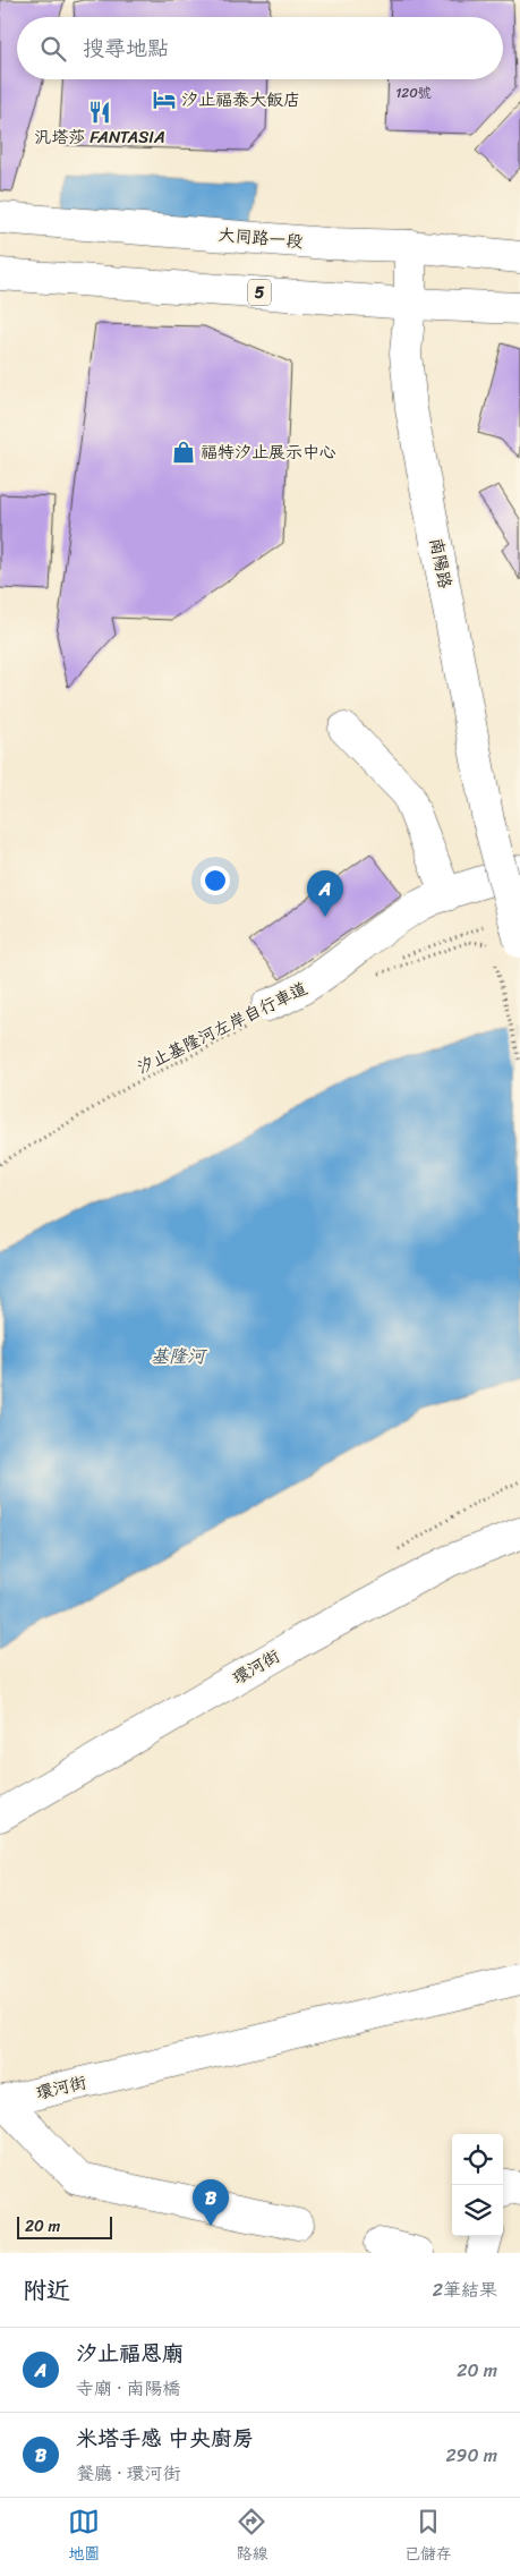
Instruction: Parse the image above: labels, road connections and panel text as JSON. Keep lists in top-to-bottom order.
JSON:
{
  "streets": {
    "street": [
      "大同路一段",
      "5",
      "南陽路",
      "環河街"
    ],
    "path": ["汐止基隆河左岸自行車道"]
  },
  "crossings": [
    ["大同路一段", "南陽路"],
    ["5", "南陽路"]
  ],
  "water": ["基隆河"],
  "places": {
    "hotel": ["汐止福泰大飯店"],
    "restaurant": ["汎塔莎 FANTASIA"],
    "shop": ["福特汐止展示中心"]
  },
  "house_numbers": ["120號"],
  "scale_bar": "20 m",
  "page": {
    "search": "搜尋地點",
    "pins": ["A", "B"],
    "scale": "20 m",
    "heading": ["附近", "2筆結果"],
    "list": [
      {
        "mark": "A",
        "name": "汐止福恩廟",
        "note": "寺廟 · 南陽橋",
        "value": "20 m"
      },
      {
        "mark": "B",
        "name": "米塔手感 中央廚房",
        "note": "餐廳 · 環河街",
        "value": "290 m"
      }
    ],
    "nav": ["地圖", "路線", "已儲存"]
  }
}
